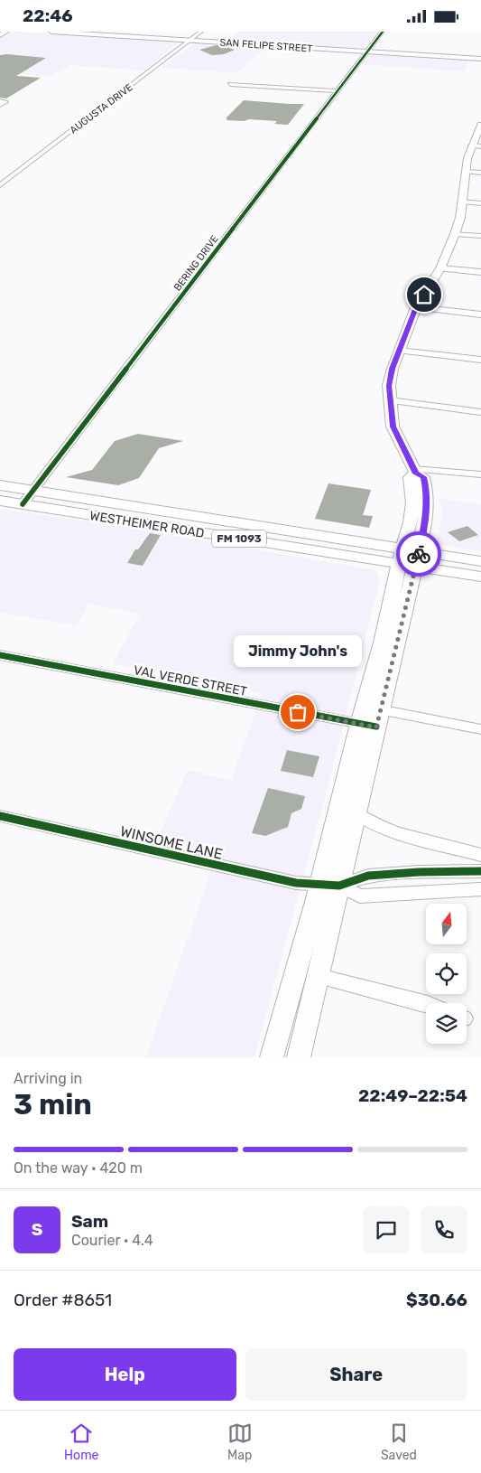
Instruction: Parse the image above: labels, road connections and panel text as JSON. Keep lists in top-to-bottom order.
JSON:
{
  "streets": {
    "main road": ["SAN FELIPE STREET", "WESTHEIMER ROAD", "FM 1093"],
    "street": [
      "AUGUSTA DRIVE",
      "BERING DRIVE",
      "VAL VERDE STREET",
      "WINSOME LANE"
    ]
  },
  "crossings": [
    ["SAN FELIPE STREET", "AUGUSTA DRIVE"],
    ["SAN FELIPE STREET", "BERING DRIVE"],
    ["BERING DRIVE", "WESTHEIMER ROAD"]
  ],
  "places": ["Jimmy John's"],
  "north": "top",
  "page": {
    "status": "22:46",
    "bubble": "Jimmy John's",
    "heading": ["3 min", "Arriving in", "22:49–22:54"],
    "panel": [
      "Sam",
      "Courier · 4.4",
      "Order #8651",
      "$30.66"
    ],
    "bar": "On the way · 420 m",
    "round": "S",
    "buttons": ["Help", "Share"],
    "tabs": ["Home", "Map", "Saved"]
  }
}
